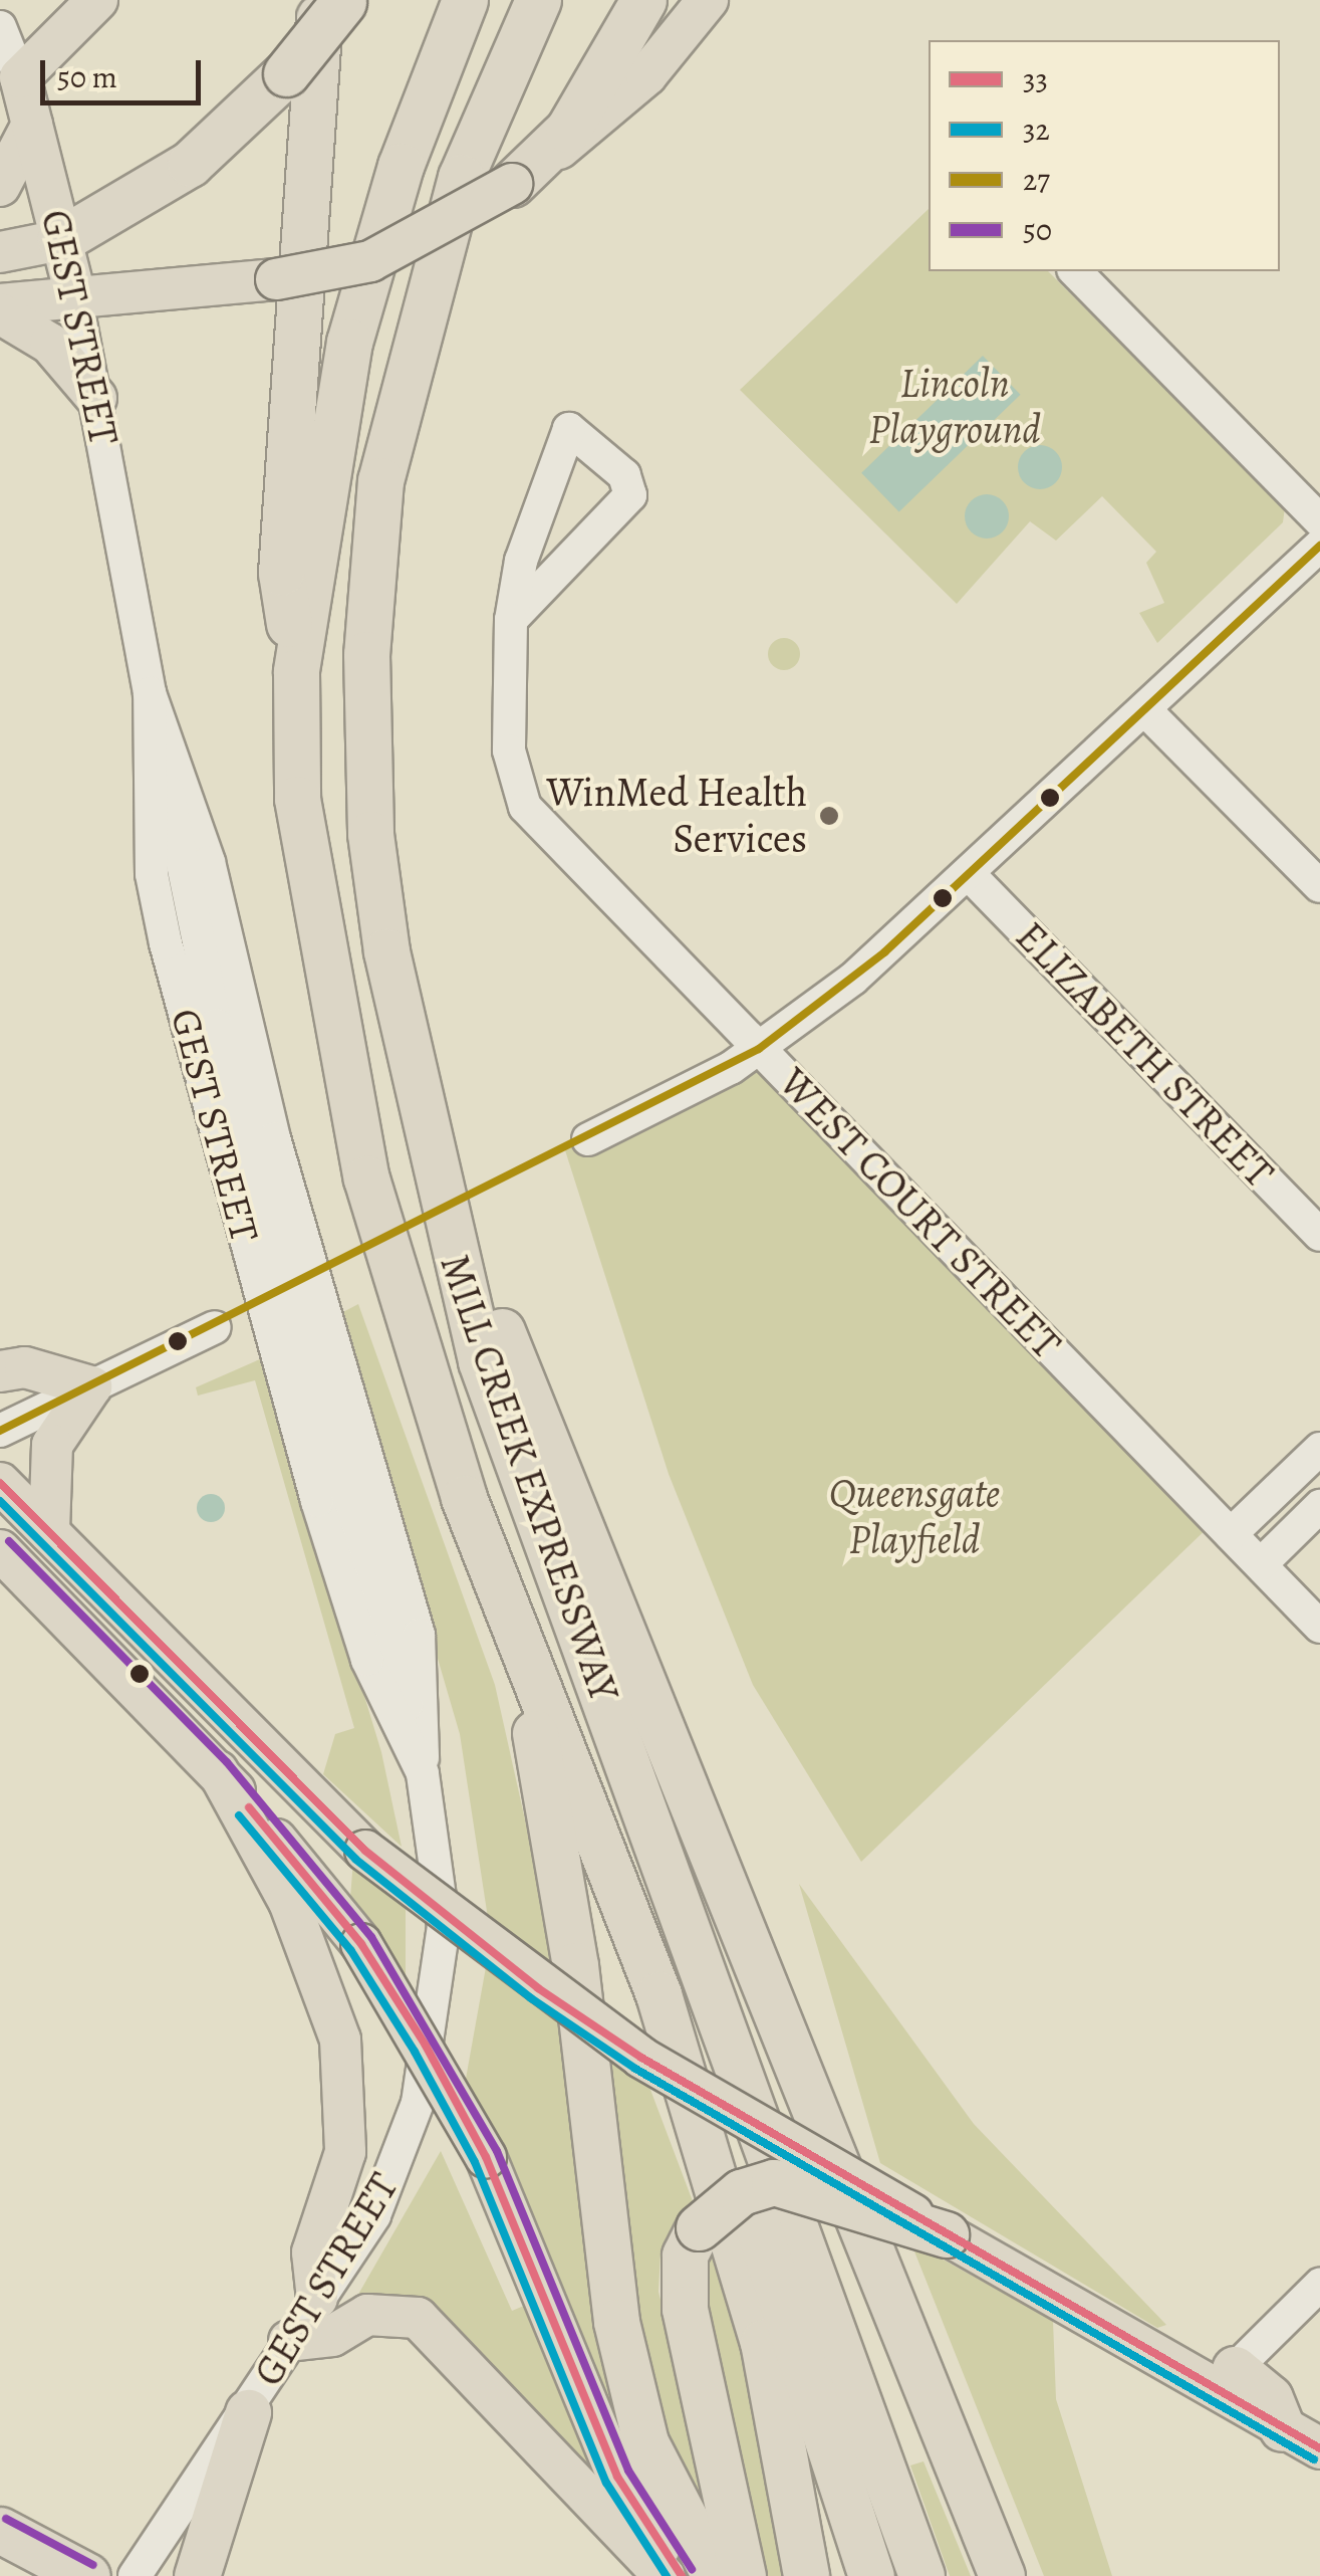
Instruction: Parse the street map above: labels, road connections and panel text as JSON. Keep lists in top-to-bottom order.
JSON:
{
  "streets": {
    "highway": ["MILL CREEK EXPRESSWAY"],
    "main road": ["GEST STREET"],
    "street": ["ELIZABETH STREET", "WEST COURT STREET"]
  },
  "parks": ["Lincoln Playground", "Queensgate Playfield"],
  "places": ["WinMed Health Services"],
  "lines": [
    "transit line 27",
    "transit line 33",
    "transit line 32",
    "transit line 50"
  ],
  "legend": [
    "33",
    "32",
    "27",
    "50"
  ],
  "scale_bar": "50 m"
}
